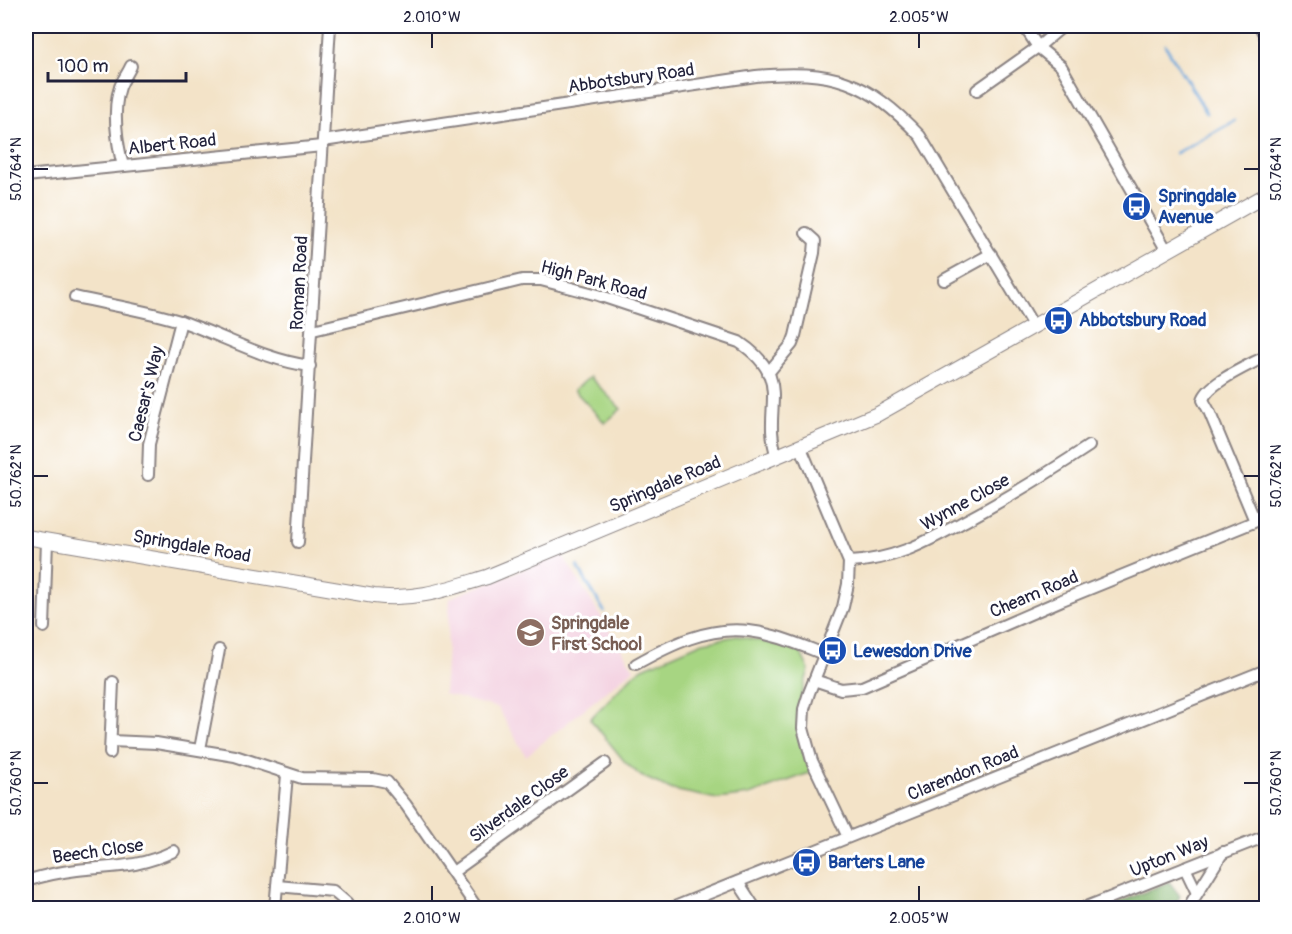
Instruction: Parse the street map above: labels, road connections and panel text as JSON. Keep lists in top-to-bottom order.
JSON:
{
  "streets": {
    "street": [
      "Abbotsbury Road",
      "Albert Road",
      "High Park Road",
      "Roman Road",
      "Caesar's Way",
      "Springdale Road",
      "Wynne Close",
      "Cheam Road",
      "Clarendon Road",
      "Silverdale Close",
      "Beech Close",
      "Upton Way"
    ]
  },
  "crossings": [
    ["Abbotsbury Road", "Albert Road"],
    ["Abbotsbury Road", "Roman Road"],
    ["Abbotsbury Road", "Springdale Road"],
    ["Albert Road", "Roman Road"],
    ["High Park Road", "Roman Road"],
    ["High Park Road", "Springdale Road"]
  ],
  "places": {
    "bus stop": [
      "Springdale Avenue",
      "Abbotsbury Road",
      "Lewesdon Drive",
      "Barters Lane"
    ],
    "school or university": ["Springdale First School"]
  },
  "scale_bar": "100 m",
  "coordinates": [
    "2.010°W",
    "2.005°W",
    "50.764°N",
    "50.762°N",
    "50.760°N"
  ]
}
